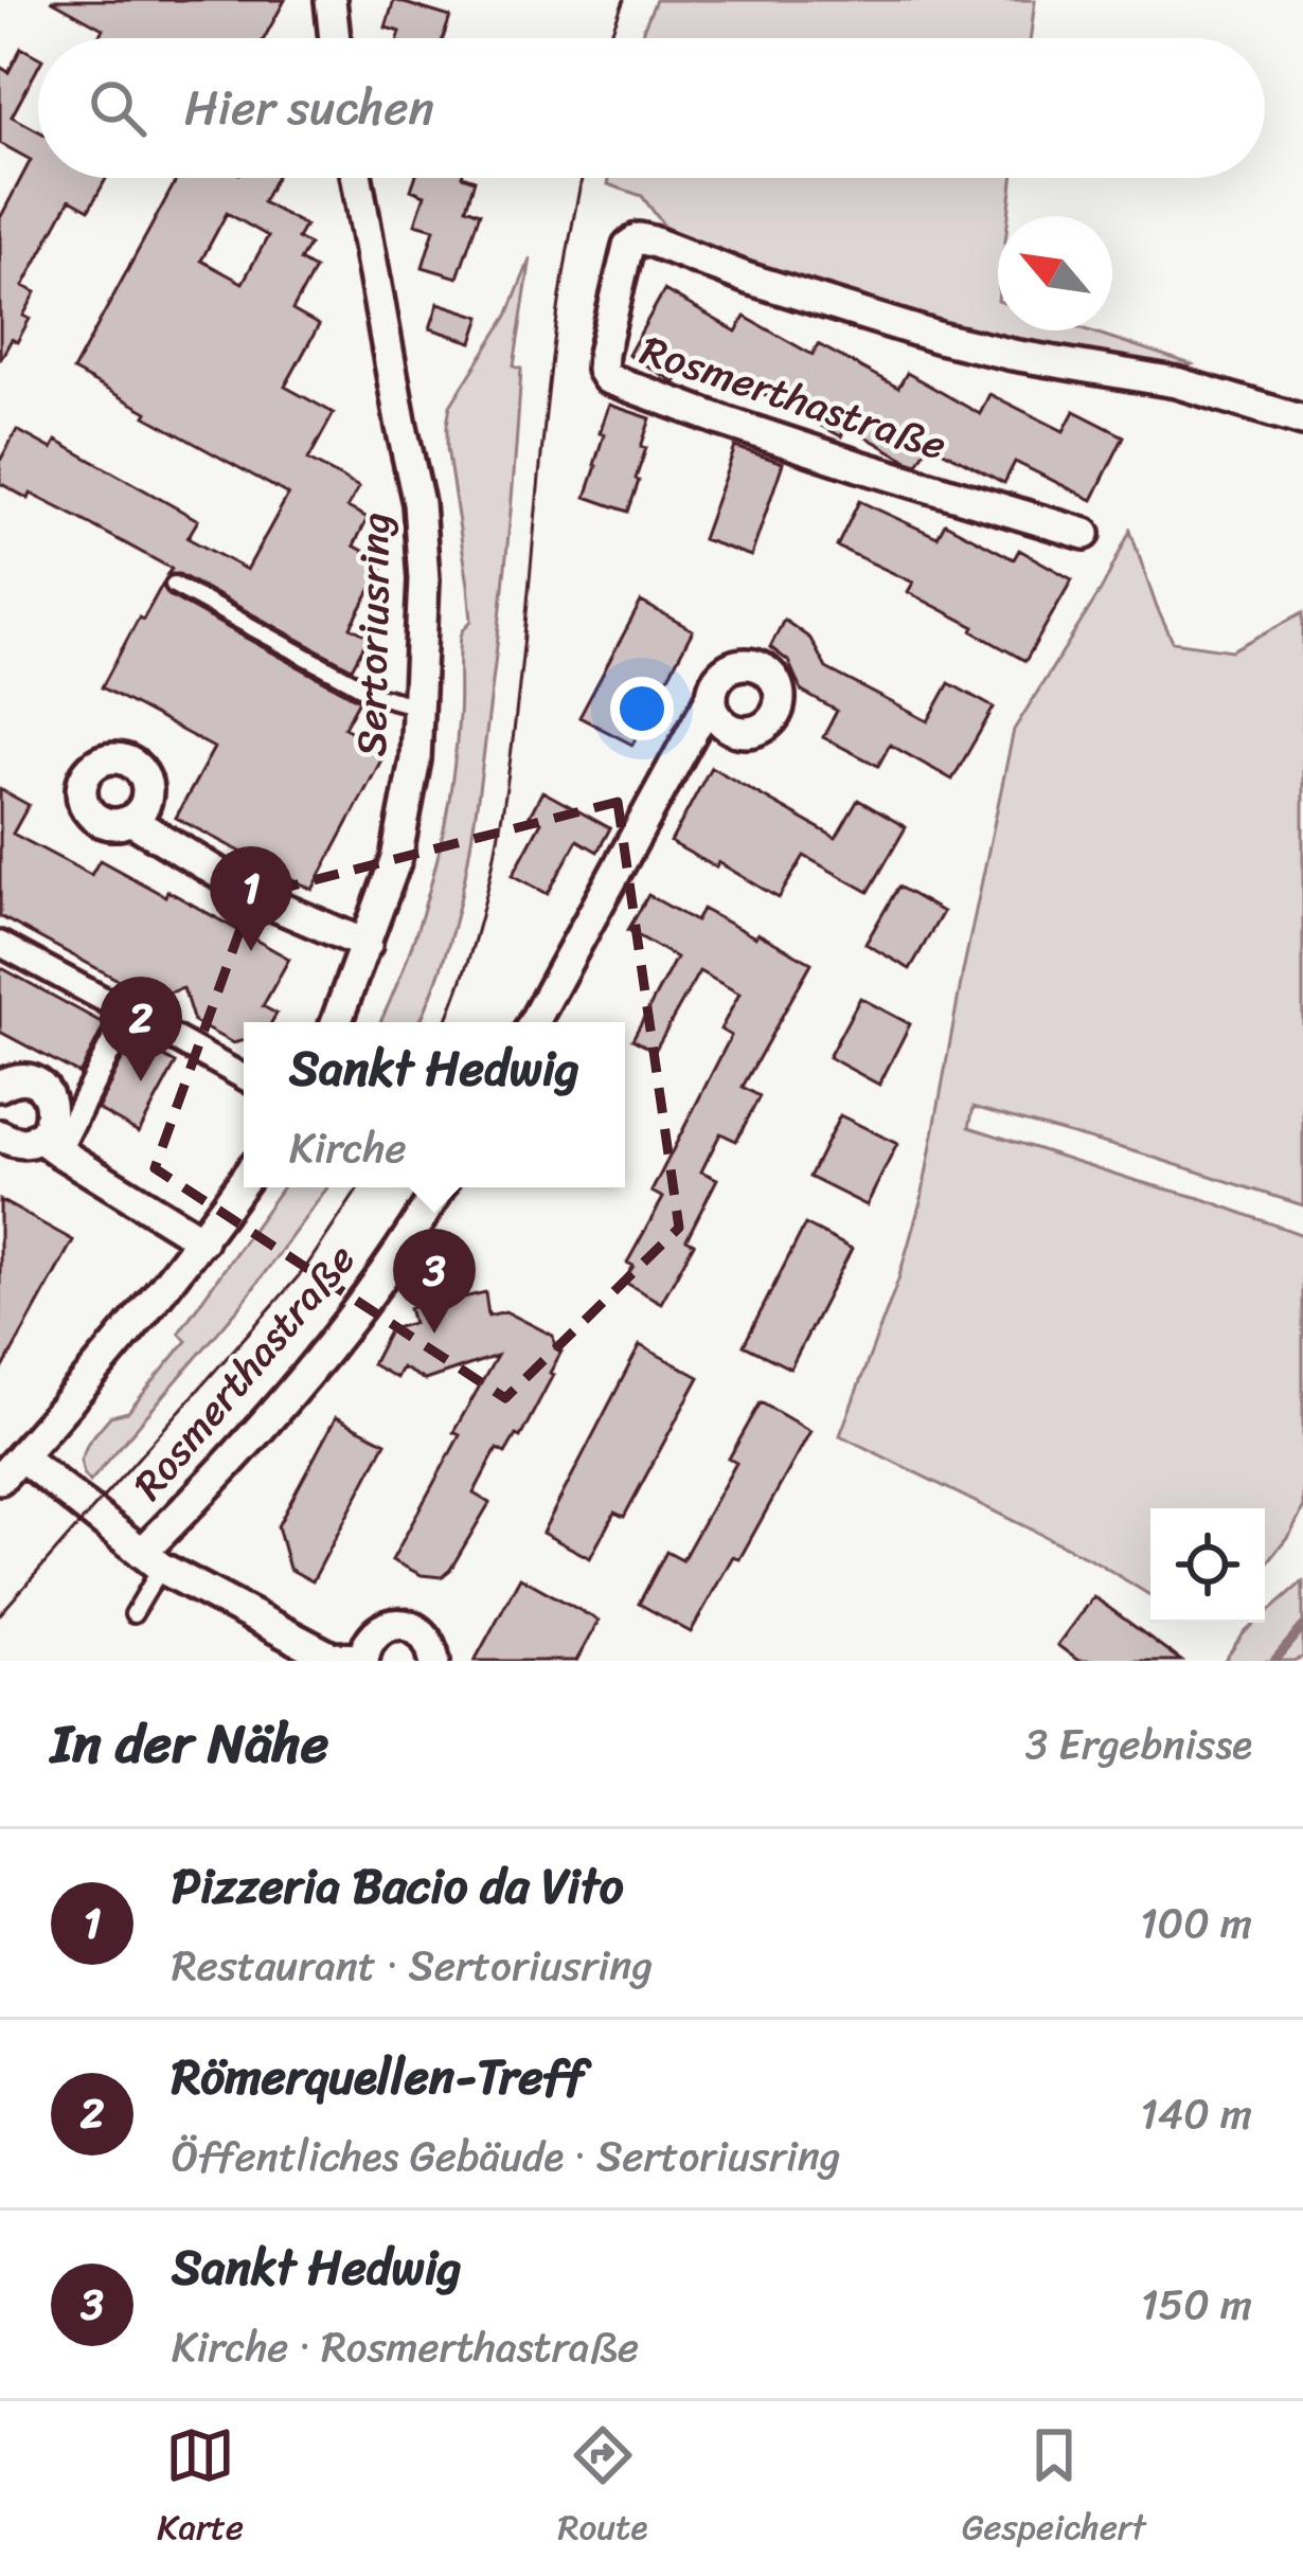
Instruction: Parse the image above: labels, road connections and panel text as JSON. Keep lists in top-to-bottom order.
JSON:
{
  "streets": {
    "street": ["Rosmerthastraße", "Sertoriusring"]
  },
  "north": "top left",
  "page": {
    "search": "Hier suchen",
    "pins": ["1", "2", "3"],
    "popup": ["Sankt Hedwig", "Kirche"],
    "heading": ["In der Nähe", "3 Ergebnisse"],
    "list": [
      {
        "mark": "1",
        "name": "Pizzeria Bacio da Vito",
        "note": "Restaurant · Sertoriusring",
        "value": "100 m"
      },
      {
        "mark": "2",
        "name": "Römerquellen-Treff",
        "note": "Öffentliches Gebäude · Sertoriusring",
        "value": "140 m"
      },
      {
        "mark": "3",
        "name": "Sankt Hedwig",
        "note": "Kirche · Rosmerthastraße",
        "value": "150 m"
      }
    ],
    "nav": ["Karte", "Route", "Gespeichert"]
  }
}
